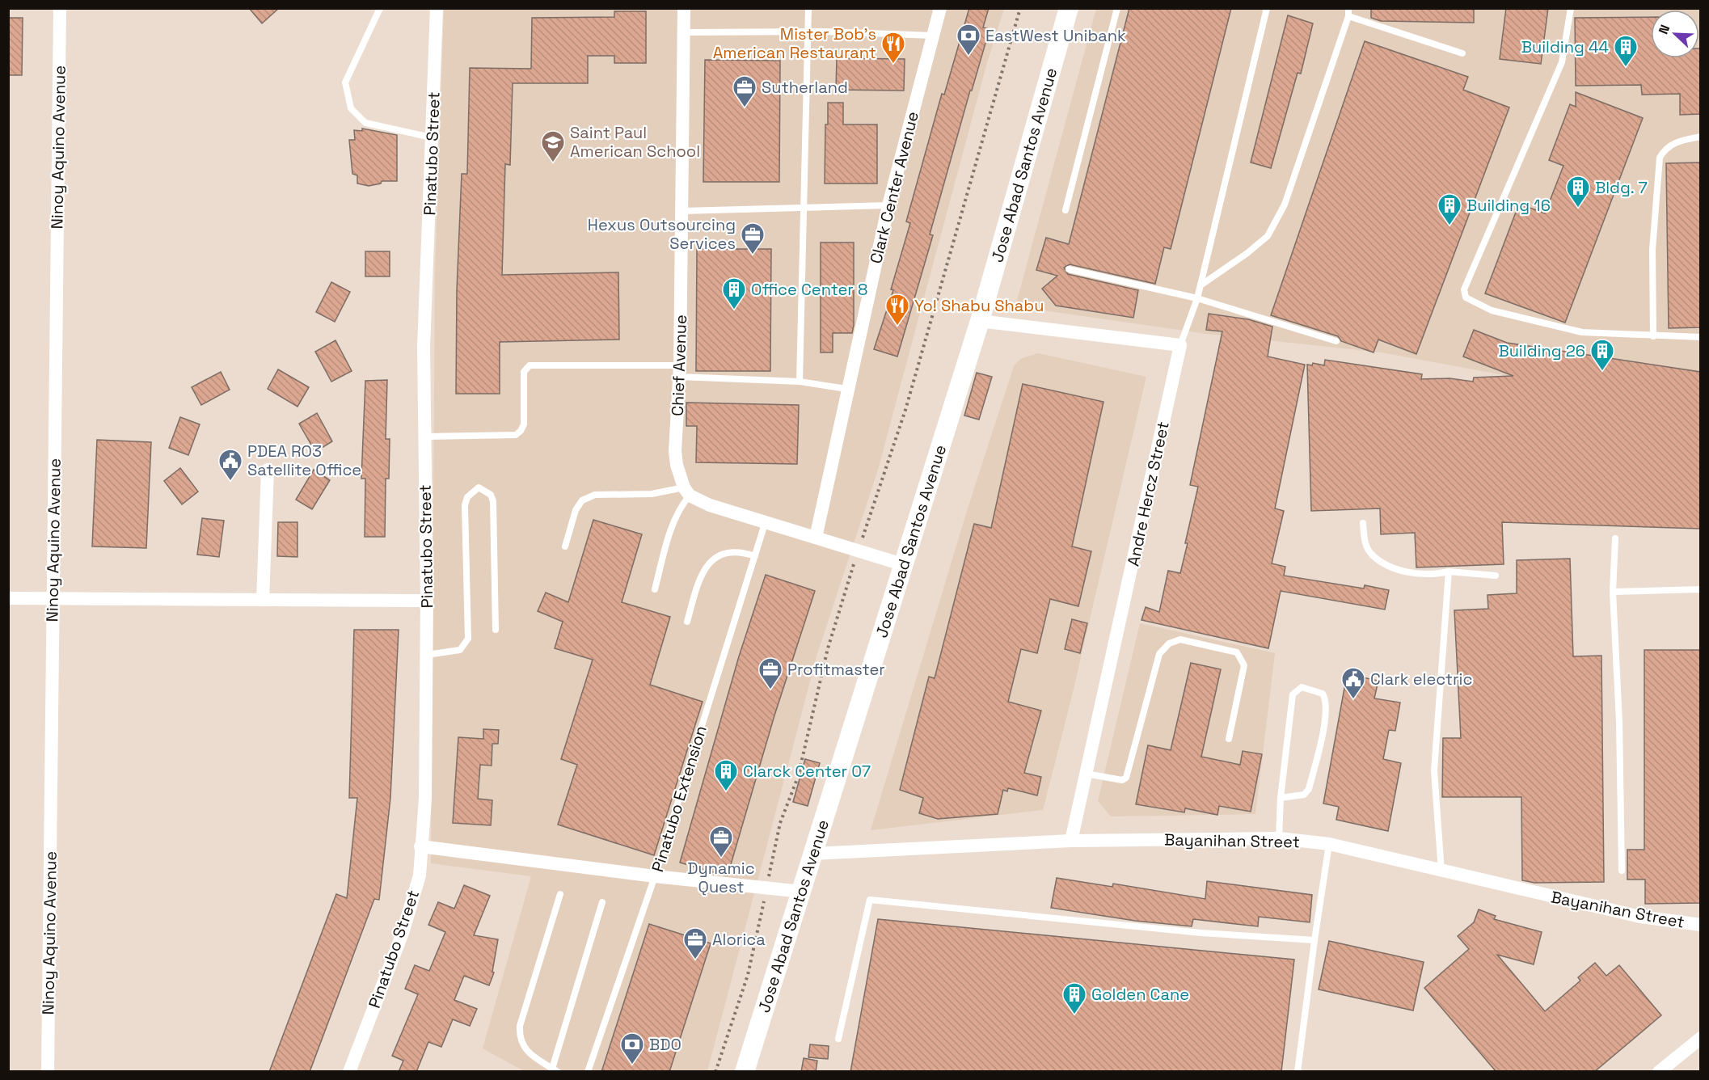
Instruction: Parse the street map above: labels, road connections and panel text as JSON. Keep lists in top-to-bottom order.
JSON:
{
  "streets": {
    "main road": ["Jose Abad Santos Avenue"],
    "street": [
      "Ninoy Aquino Avenue",
      "Pinatubo Street",
      "Clark Center Avenue",
      "Chief Avenue",
      "Andre Hercz Street",
      "Bayanihan Street"
    ],
    "lane": ["Pinatubo Extension"]
  },
  "crossings": [
    ["Jose Abad Santos Avenue", "Bayanihan Street"],
    ["Andre Hercz Street", "Bayanihan Street"]
  ],
  "places": {
    "bank": ["EastWest Unibank", "BDO"],
    "restaurant": ["Mister Bob's American Restaurant", "Yo! Shabu Shabu"],
    "building": [
      "Building 44",
      "Bldg. 7",
      "Building 16",
      "Office Center 8",
      "Building 26",
      "Clarck Center 07",
      "Golden Cane"
    ],
    "office": [
      "Sutherland",
      "Hexus Outsourcing Services",
      "Profitmaster",
      "Dynamic Quest",
      "Alorica"
    ],
    "school or university": ["Saint Paul American School"],
    "public building": ["PDEA RO3 Satellite Office", "Clark electric"]
  },
  "north": "top left"
}
